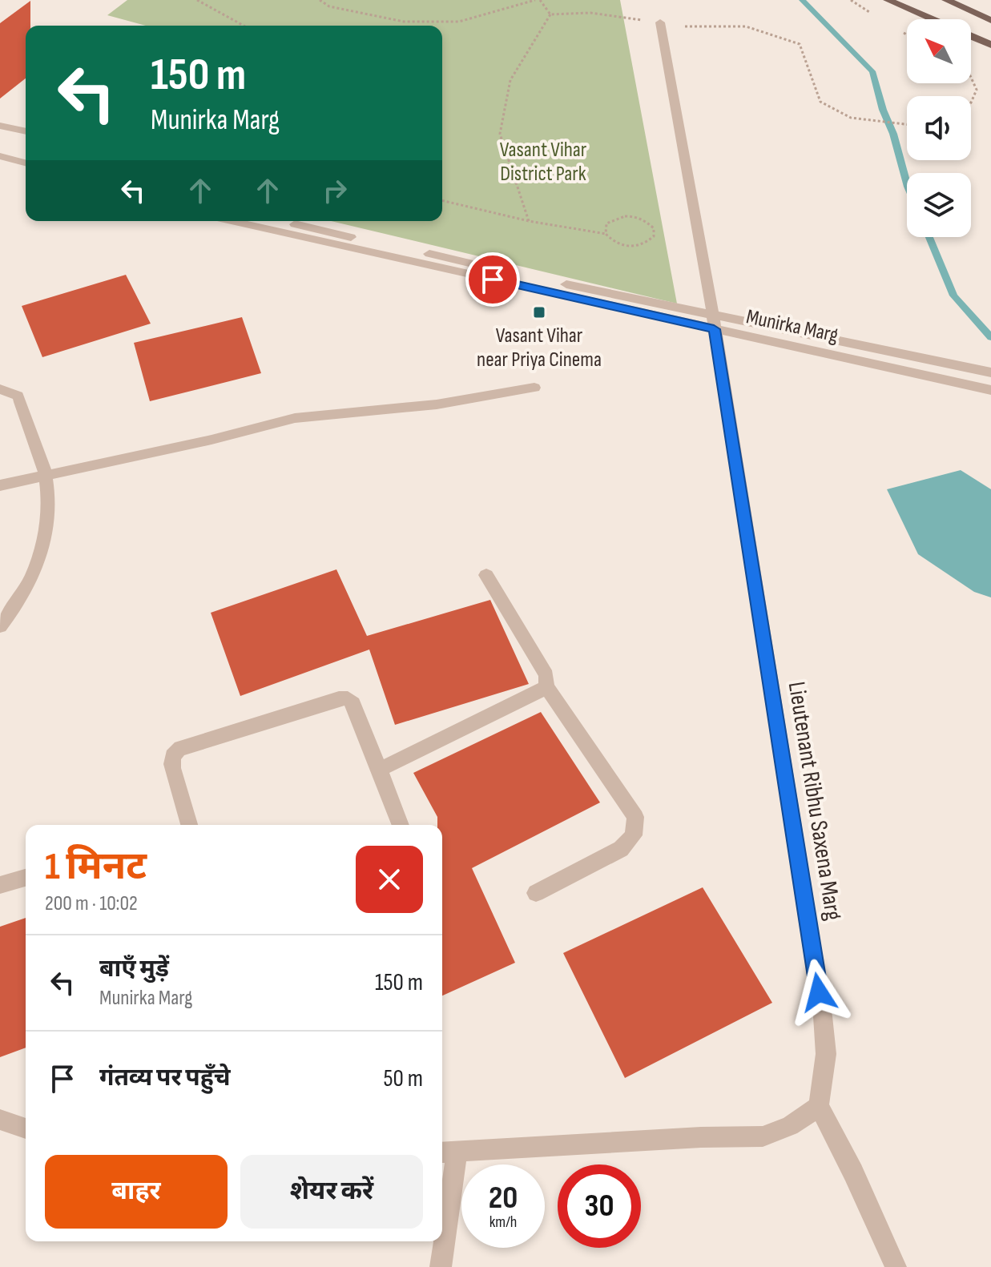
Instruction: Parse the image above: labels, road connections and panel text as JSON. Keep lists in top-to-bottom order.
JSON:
{
  "streets": {
    "street": ["Munirka Marg", "Lieutenant Ribhu Saxena Marg"]
  },
  "crossings": [
    ["Munirka Marg", "Lieutenant Ribhu Saxena Marg"]
  ],
  "parks": ["Vasant Vihar District Park"],
  "places": {
    "transit": ["Vasant Vihar near Priya Cinema"]
  },
  "north": "top left",
  "page": {
    "turn": ["150 m", "Munirka Marg"],
    "heading": ["1 मिनट", "200 m · 10:02"],
    "list": [
      {
        "name": "बाएँ मुड़ें",
        "note": "Munirka Marg",
        "value": "150 m"
      },
      {
        "name": "गंतव्य पर पहुँचे",
        "value": "50 m"
      }
    ],
    "buttons": ["बाहर", "शेयर करें"],
    "speed": "20 km/h",
    "limit": "30"
  }
}
